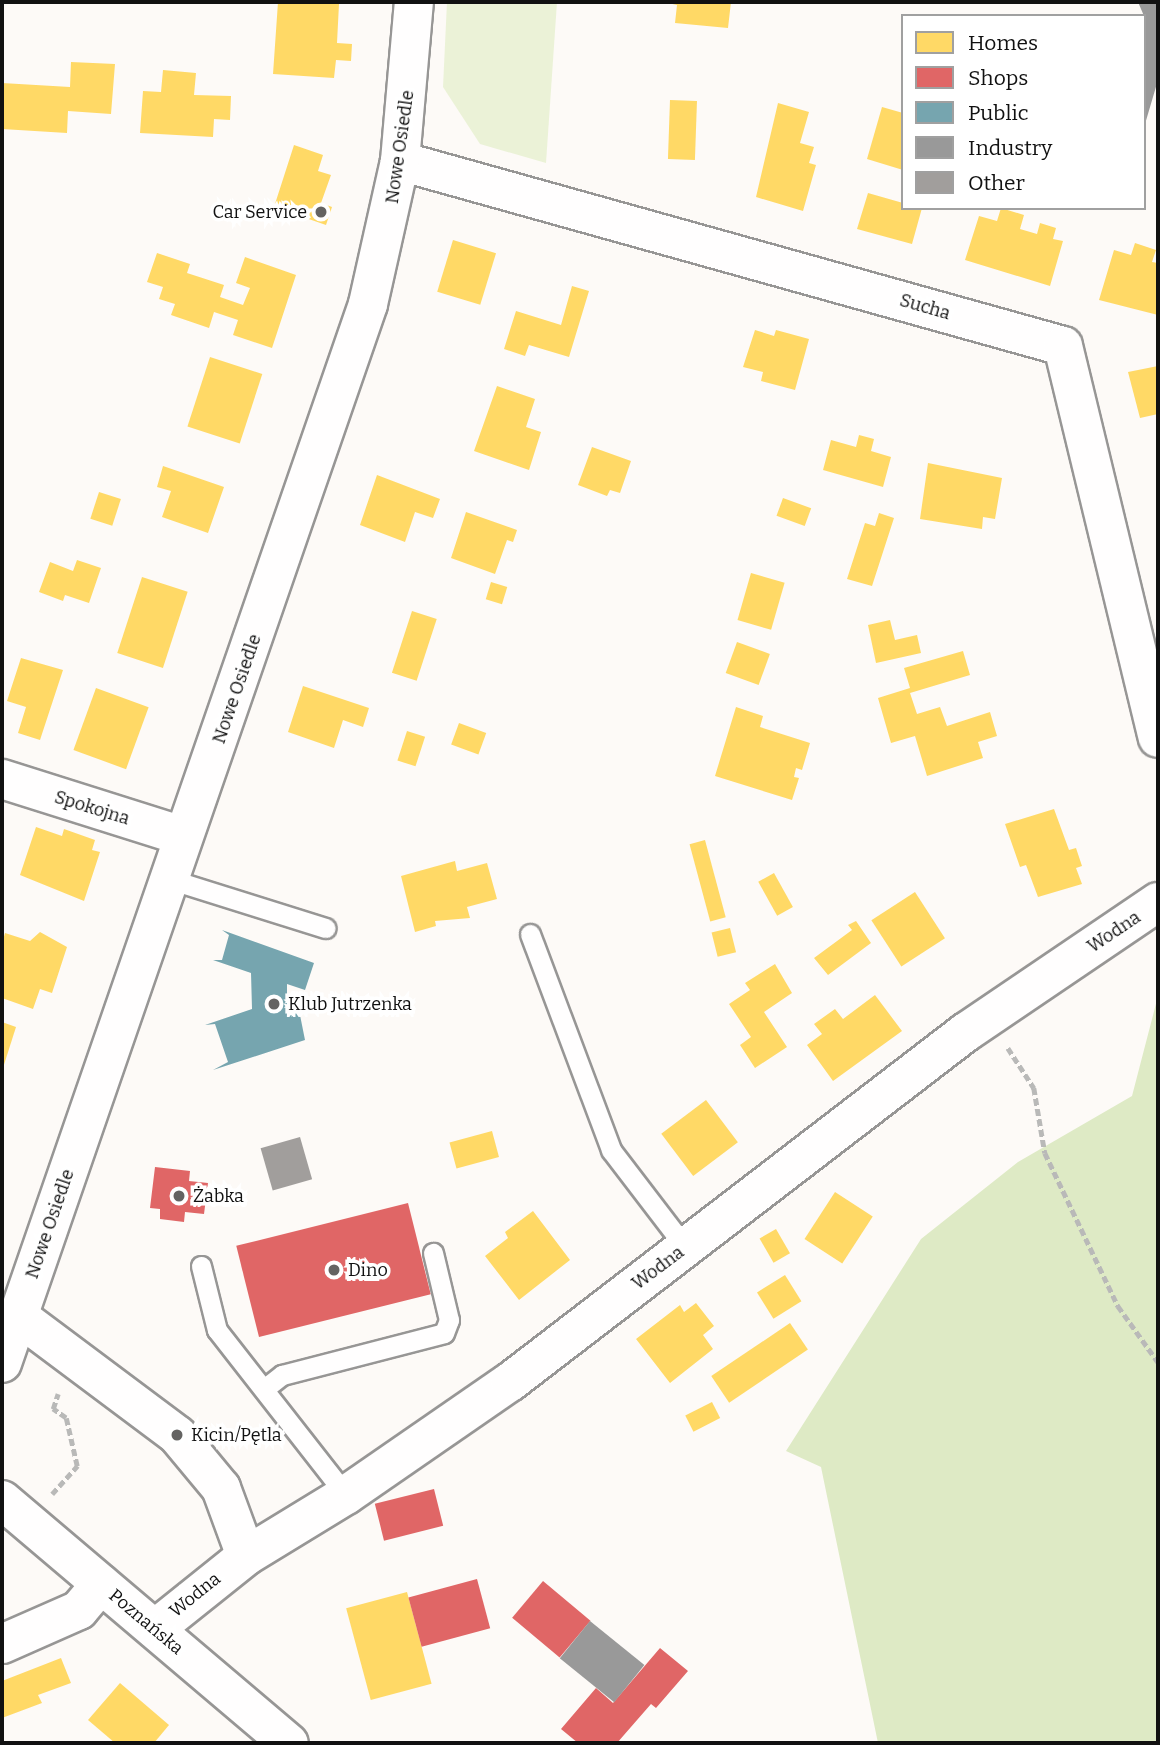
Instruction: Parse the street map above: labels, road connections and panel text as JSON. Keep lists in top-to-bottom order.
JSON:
{
  "streets": {
    "street": [
      "Nowe Osiedle",
      "Sucha",
      "Spokojna",
      "Wodna",
      "Poznańska"
    ]
  },
  "crossings": [
    ["Nowe Osiedle", "Sucha"],
    ["Nowe Osiedle", "Spokojna"],
    ["Wodna", "Poznańska"]
  ],
  "places": [
    "Car Service",
    "Klub Jutrzenka",
    "Żabka",
    "Dino",
    "Kicin/Pętla"
  ],
  "legend": [
    "Homes",
    "Shops",
    "Public",
    "Industry",
    "Other"
  ]
}
